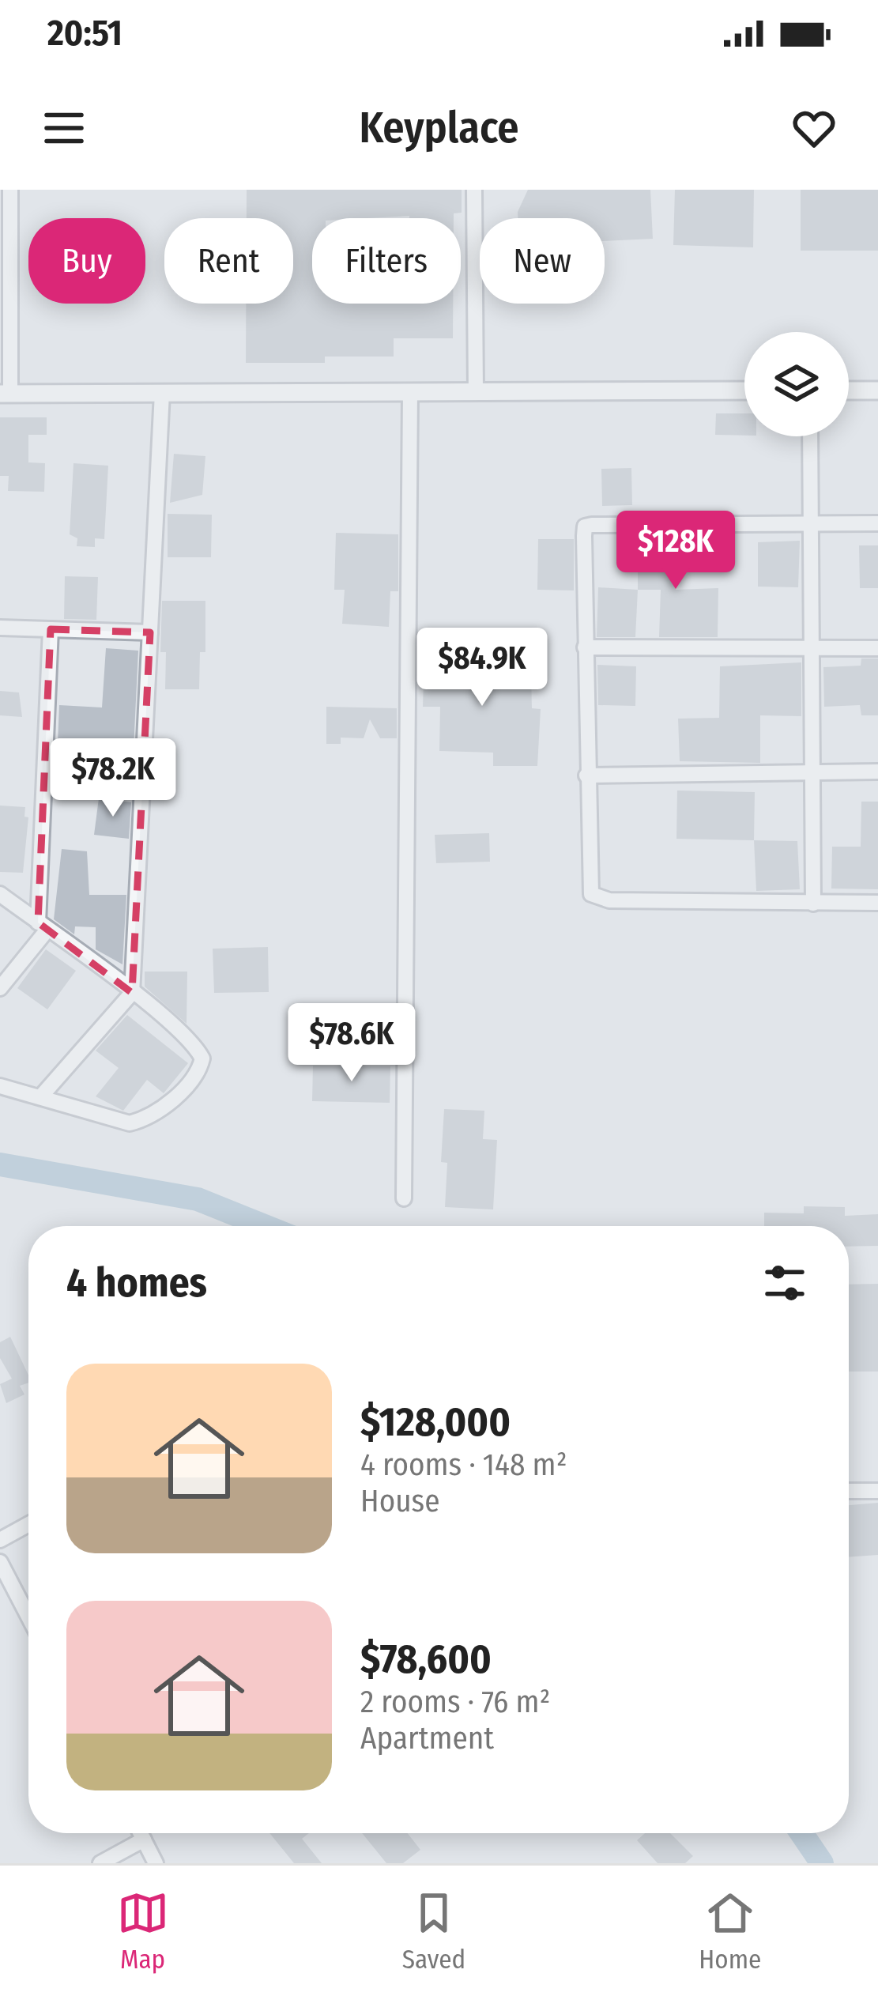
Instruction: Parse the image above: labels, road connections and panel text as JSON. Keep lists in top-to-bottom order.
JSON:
{
  "page": {
    "status": "20:51",
    "header": "Keyplace",
    "chip": [
      "Buy",
      "Rent",
      "Filters",
      "New"
    ],
    "price": [
      "$128K",
      "$84.9K",
      "$78.2K",
      "$78.6K"
    ],
    "heading": "4 homes",
    "list": [
      {
        "name": "$128,000",
        "note": "4 rooms · 148 m² · House"
      },
      {
        "name": "$78,600",
        "note": "2 rooms · 76 m² · Apartment"
      }
    ],
    "tabs": ["Map", "Saved", "Home"]
  }
}
